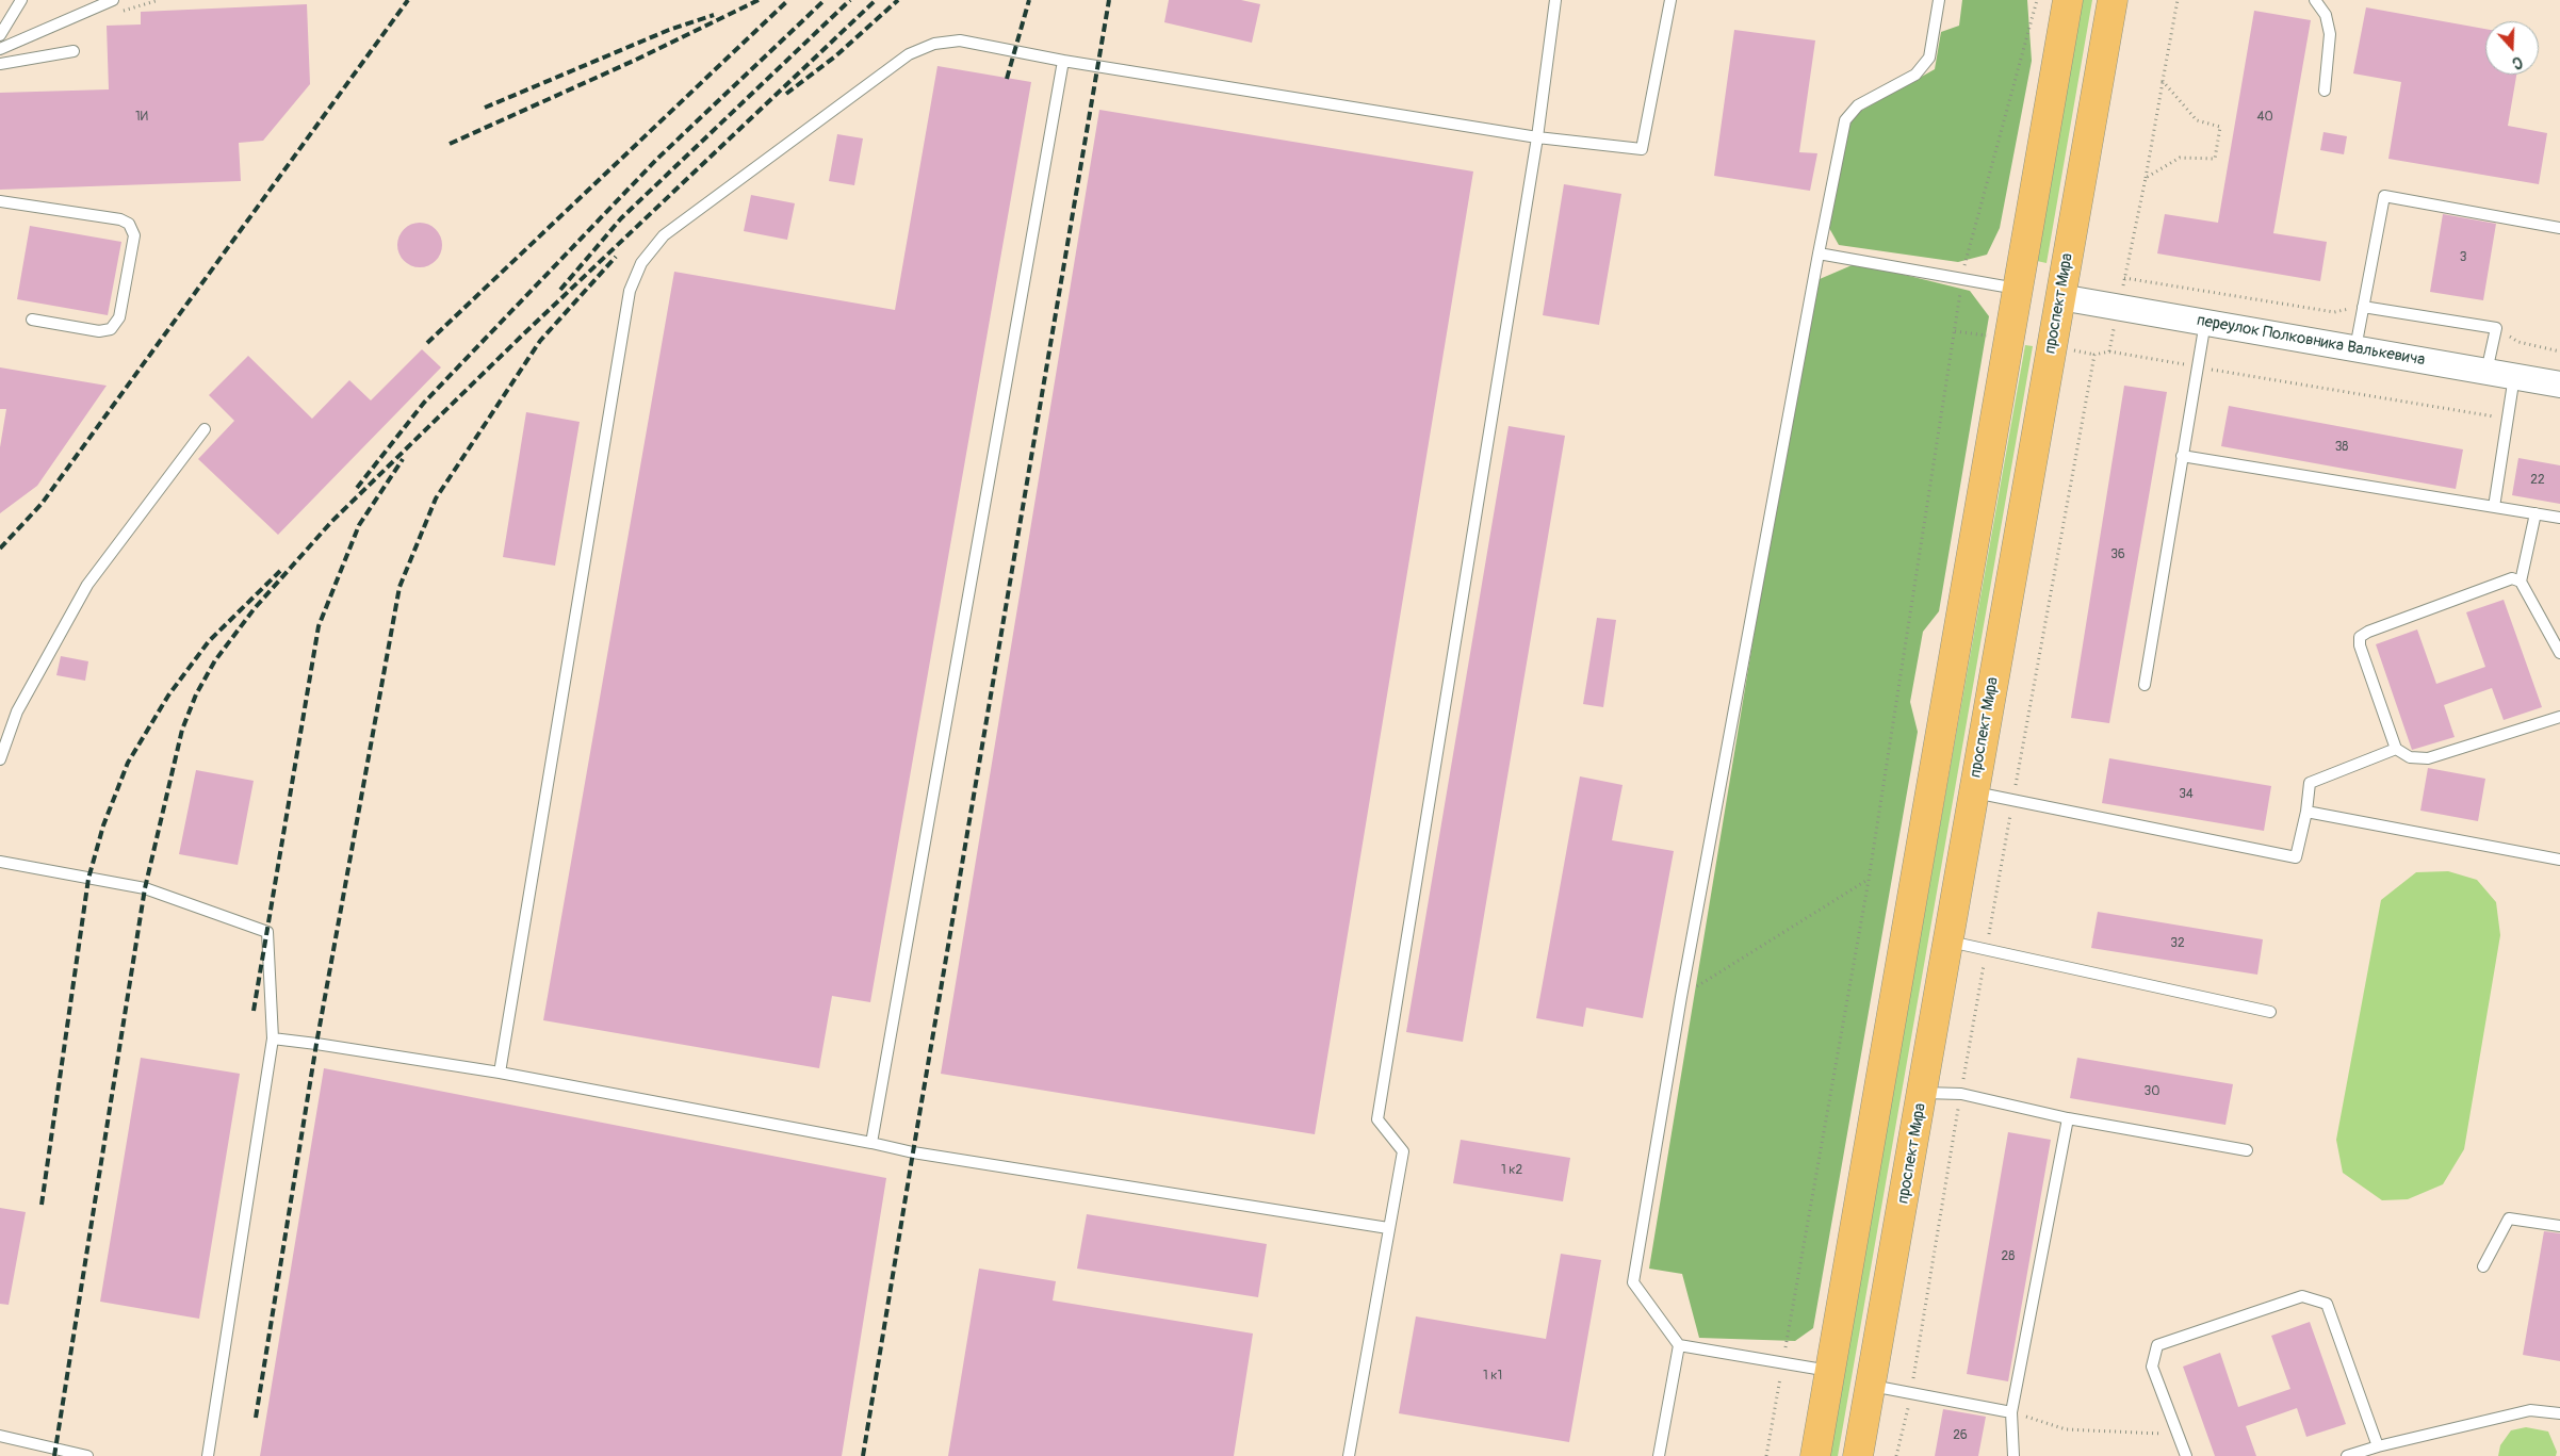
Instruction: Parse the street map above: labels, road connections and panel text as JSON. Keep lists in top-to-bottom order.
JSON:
{
  "streets": {
    "main road": ["проспект Мира"],
    "street": ["переулок Полковника Валькевича"]
  },
  "crossings": [
    ["проспект Мира", "переулок Полковника Валькевича"]
  ],
  "house_numbers": [
    "1И",
    "40",
    "3",
    "38",
    "22",
    "36",
    "34",
    "32",
    "30",
    "1 к2",
    "28",
    "1 к1",
    "26"
  ],
  "north": "bottom"
}
